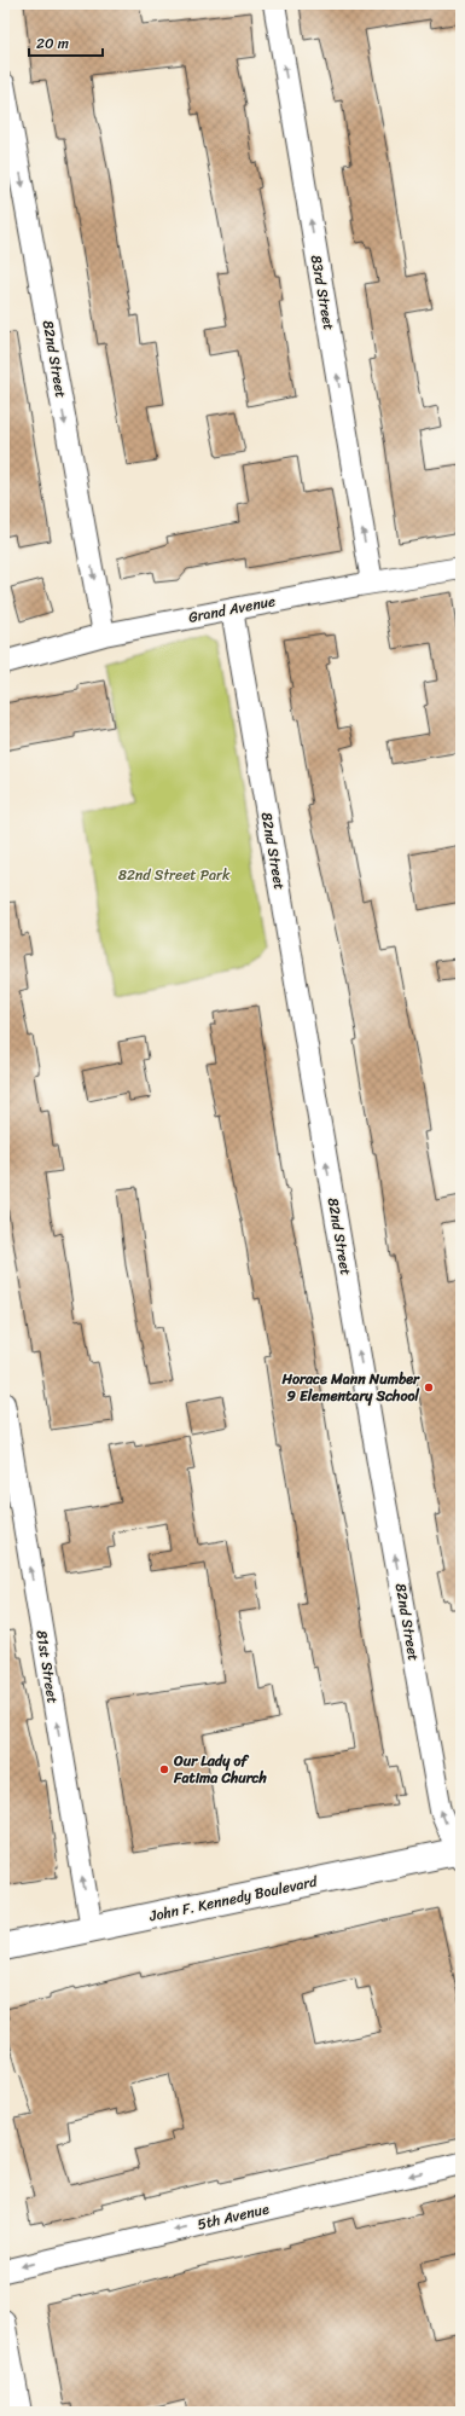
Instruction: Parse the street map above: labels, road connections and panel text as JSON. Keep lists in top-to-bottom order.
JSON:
{
  "streets": {
    "main road": ["John F. Kennedy Boulevard"],
    "street": [
      "83rd Street",
      "82nd Street",
      "Grand Avenue",
      "81st Street",
      "5th Avenue"
    ]
  },
  "crossings": [
    ["83rd Street", "Grand Avenue"],
    ["82nd Street", "Grand Avenue"],
    ["82nd Street", "John F. Kennedy Boulevard"],
    ["81st Street", "John F. Kennedy Boulevard"]
  ],
  "one_way": ["83rd Street", "81st Street", "5th Avenue"],
  "parks": ["82nd Street Park"],
  "places": ["Horace Mann Number 9 Elementary School", "Our Lady of Fatima Church"],
  "scale_bar": "20 m"
}
